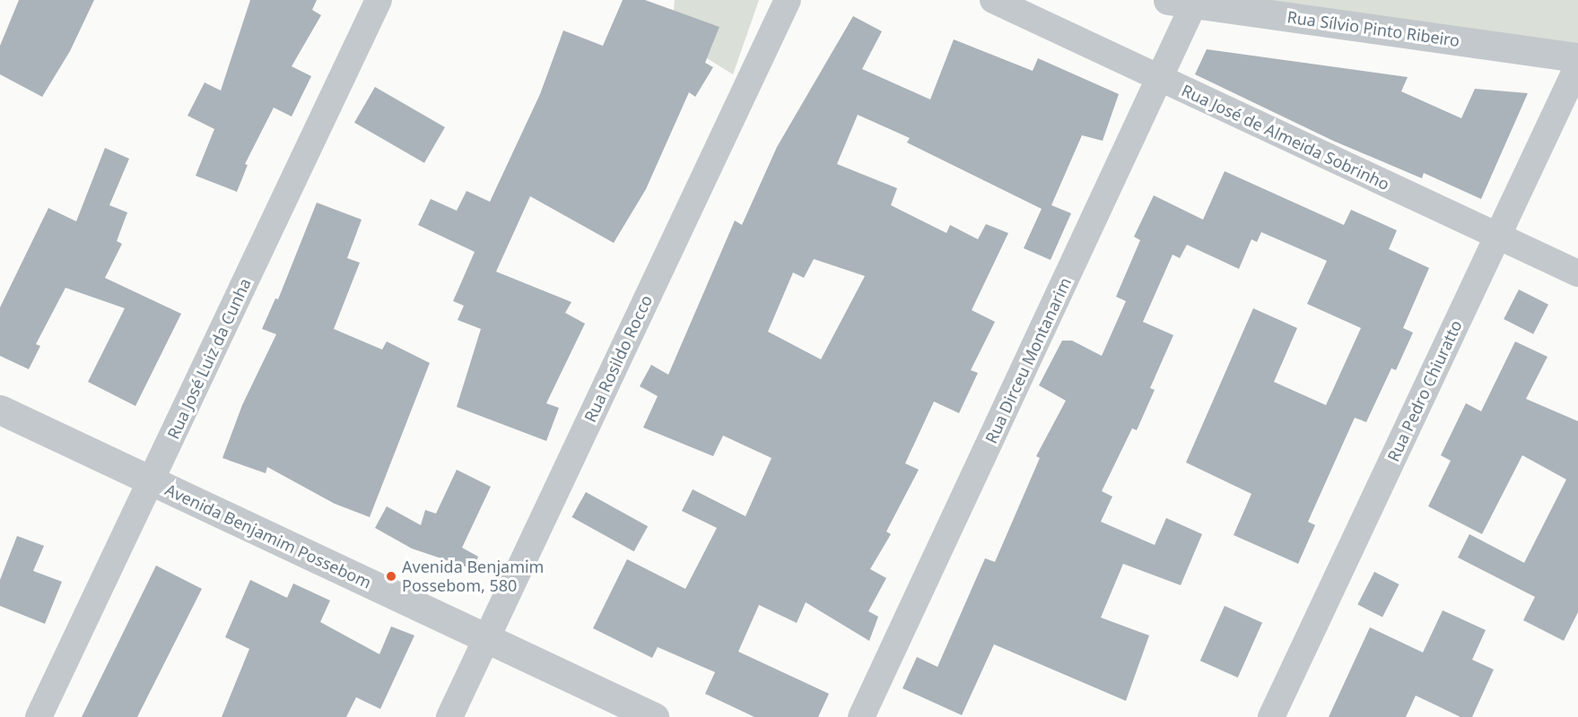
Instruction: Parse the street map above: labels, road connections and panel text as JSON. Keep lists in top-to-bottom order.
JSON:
{
  "streets": {
    "street": [
      "Rua Sílvio Pinto Ribeiro",
      "Rua José de Almeida Sobrinho",
      "Rua José Luiz da Cunha",
      "Rua Rosildo Rocco",
      "Rua Dirceu Montanarim",
      "Rua Pedro Chiuratto",
      "Avenida Benjamim Possebom"
    ]
  },
  "crossings": [
    ["Rua Sílvio Pinto Ribeiro", "Rua Dirceu Montanarim"],
    ["Rua José de Almeida Sobrinho", "Rua Dirceu Montanarim"],
    ["Rua José de Almeida Sobrinho", "Rua Pedro Chiuratto"],
    ["Rua José Luiz da Cunha", "Avenida Benjamim Possebom"],
    ["Rua Rosildo Rocco", "Avenida Benjamim Possebom"]
  ],
  "places": ["Avenida Benjamim Possebom, 580"]
}
